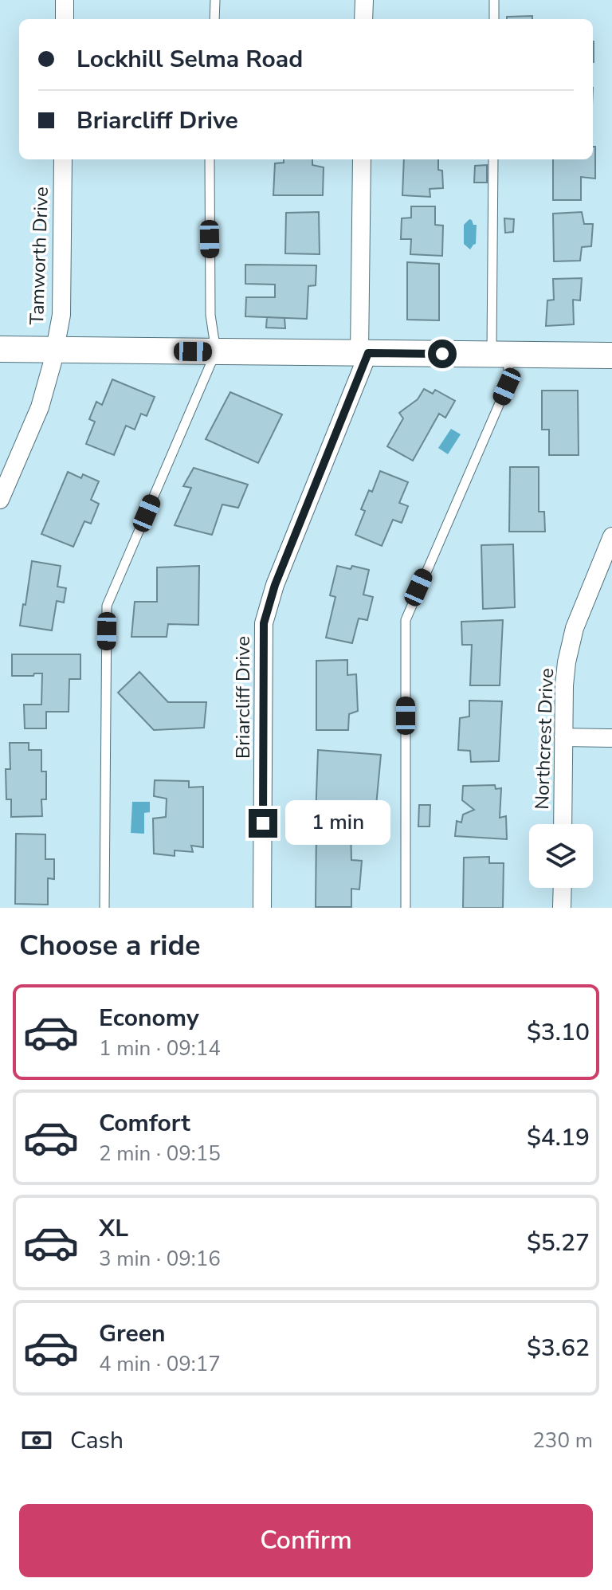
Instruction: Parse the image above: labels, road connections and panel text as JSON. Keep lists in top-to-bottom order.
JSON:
{
  "streets": {
    "street": ["Tamworth Drive", "Briarcliff Drive", "Northcrest Drive"]
  },
  "page": {
    "banner": ["Lockhill Selma Road", "Briarcliff Drive"],
    "bubble": "1 min",
    "heading": "Choose a ride",
    "list": [
      {
        "name": "Economy",
        "note": "1 min · 09:14",
        "value": "$3.10"
      },
      {
        "name": "Comfort",
        "note": "2 min · 09:15",
        "value": "$4.19"
      },
      {
        "name": "XL",
        "note": "3 min · 09:16",
        "value": "$5.27"
      },
      {
        "name": "Green",
        "note": "4 min · 09:17",
        "value": "$3.62"
      }
    ],
    "pay": ["Cash", "230 m"],
    "buttons": "Confirm"
  }
}
